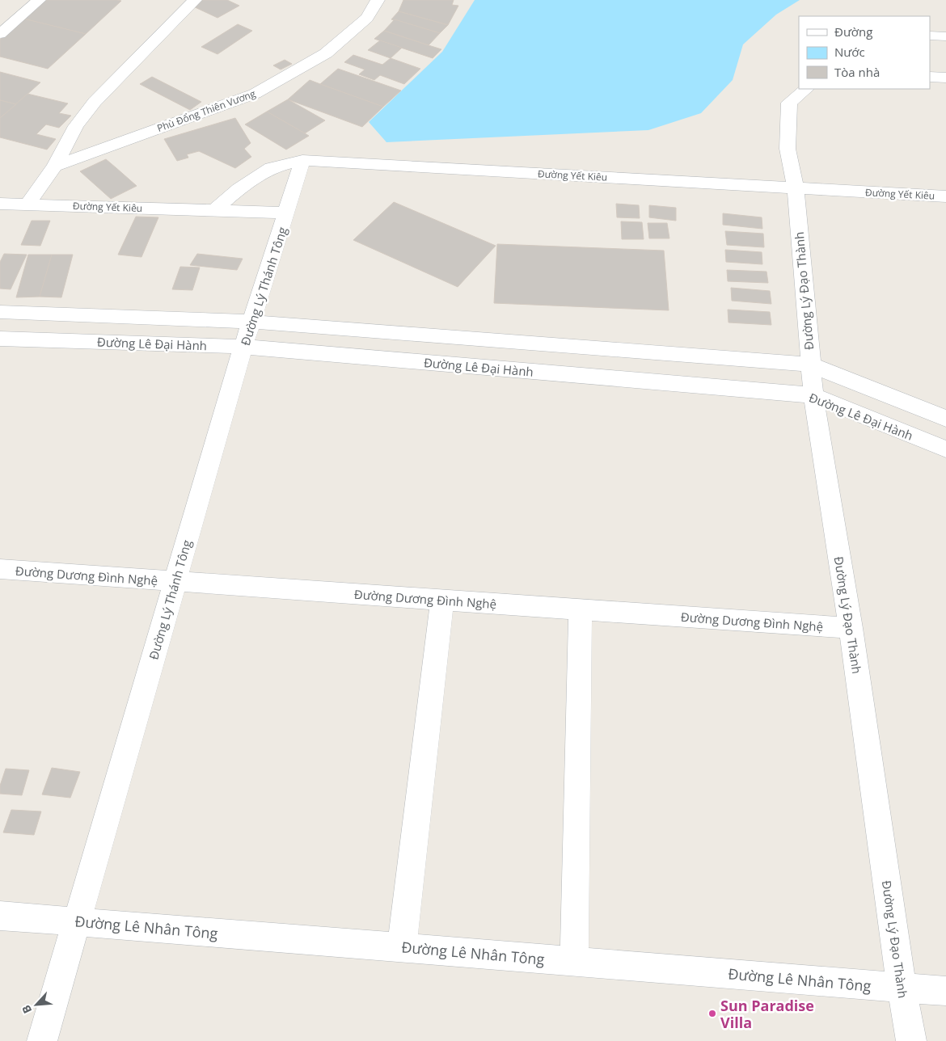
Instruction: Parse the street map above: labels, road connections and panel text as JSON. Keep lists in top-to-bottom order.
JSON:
{
  "streets": {
    "street": [
      "Phù Đổng Thiên Vương",
      "Đường Yết Kiêu",
      "Đường Lý Thánh Tông",
      "Đường Lý Đạo Thành",
      "Đường Lê Đại Hành",
      "Đường Dương Đình Nghệ",
      "Đường Lê Nhân Tông"
    ]
  },
  "crossings": [
    ["Đường Yết Kiêu", "Đường Lý Thánh Tông"],
    ["Đường Yết Kiêu", "Đường Lý Đạo Thành"],
    ["Đường Lý Thánh Tông", "Đường Lê Đại Hành"],
    ["Đường Lý Thánh Tông", "Đường Dương Đình Nghệ"],
    ["Đường Lý Thánh Tông", "Đường Lê Nhân Tông"],
    ["Đường Lý Đạo Thành", "Đường Lê Đại Hành"],
    ["Đường Lý Đạo Thành", "Đường Dương Đình Nghệ"],
    ["Đường Lý Đạo Thành", "Đường Lê Nhân Tông"]
  ],
  "places": ["Sun Paradise Villa"],
  "legend": ["Đường", "Nước", "Tòa nhà"],
  "north": "bottom left"
}
